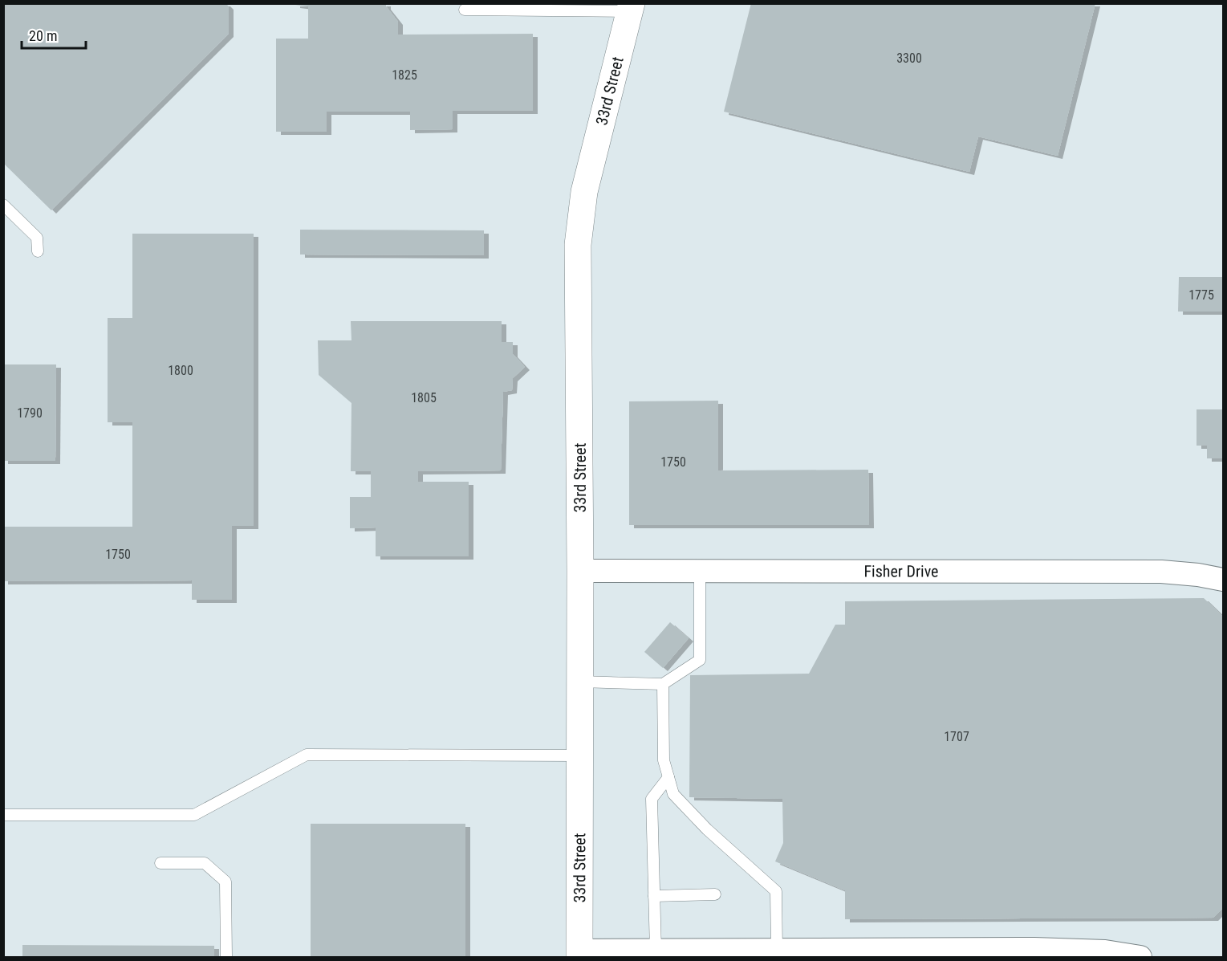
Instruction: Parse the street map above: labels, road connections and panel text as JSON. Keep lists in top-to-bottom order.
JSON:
{
  "streets": {
    "street": ["33rd Street", "Fisher Drive"]
  },
  "crossings": [
    ["33rd Street", "Fisher Drive"]
  ],
  "house_numbers": [
    "3300",
    "1825",
    "1775",
    "1800",
    "1805",
    "1790",
    "1750",
    "1750",
    "1707"
  ],
  "scale_bar": "20 m"
}
